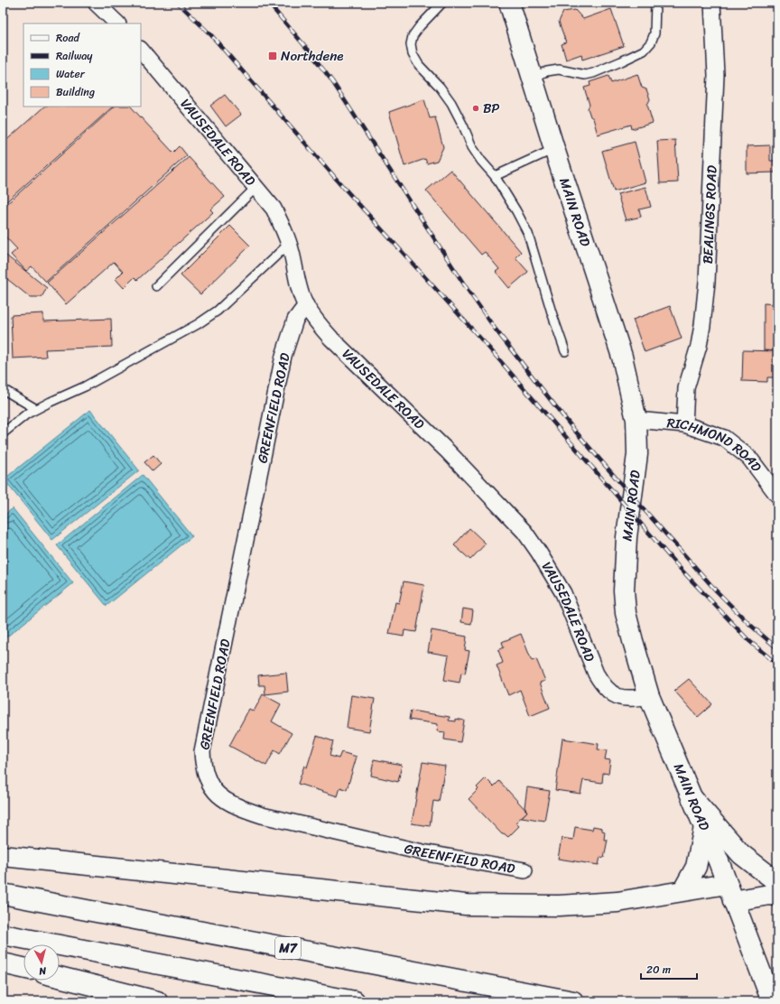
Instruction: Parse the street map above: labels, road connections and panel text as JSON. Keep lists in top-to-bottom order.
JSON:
{
  "streets": {
    "main road": ["MAIN ROAD", "M7"],
    "street": [
      "VAUSEDALE ROAD",
      "BEALINGS ROAD",
      "GREENFIELD ROAD",
      "RICHMOND ROAD"
    ]
  },
  "crossings": [
    ["VAUSEDALE ROAD", "MAIN ROAD"],
    ["VAUSEDALE ROAD", "GREENFIELD ROAD"],
    ["MAIN ROAD", "RICHMOND ROAD"],
    ["BEALINGS ROAD", "RICHMOND ROAD"]
  ],
  "places": {
    "transit": ["Northdene"],
    "other": ["BP"]
  },
  "legend": [
    "Road",
    "Railway",
    "Water",
    "Building"
  ],
  "scale_bar": "20 m",
  "north": "bottom"
}
